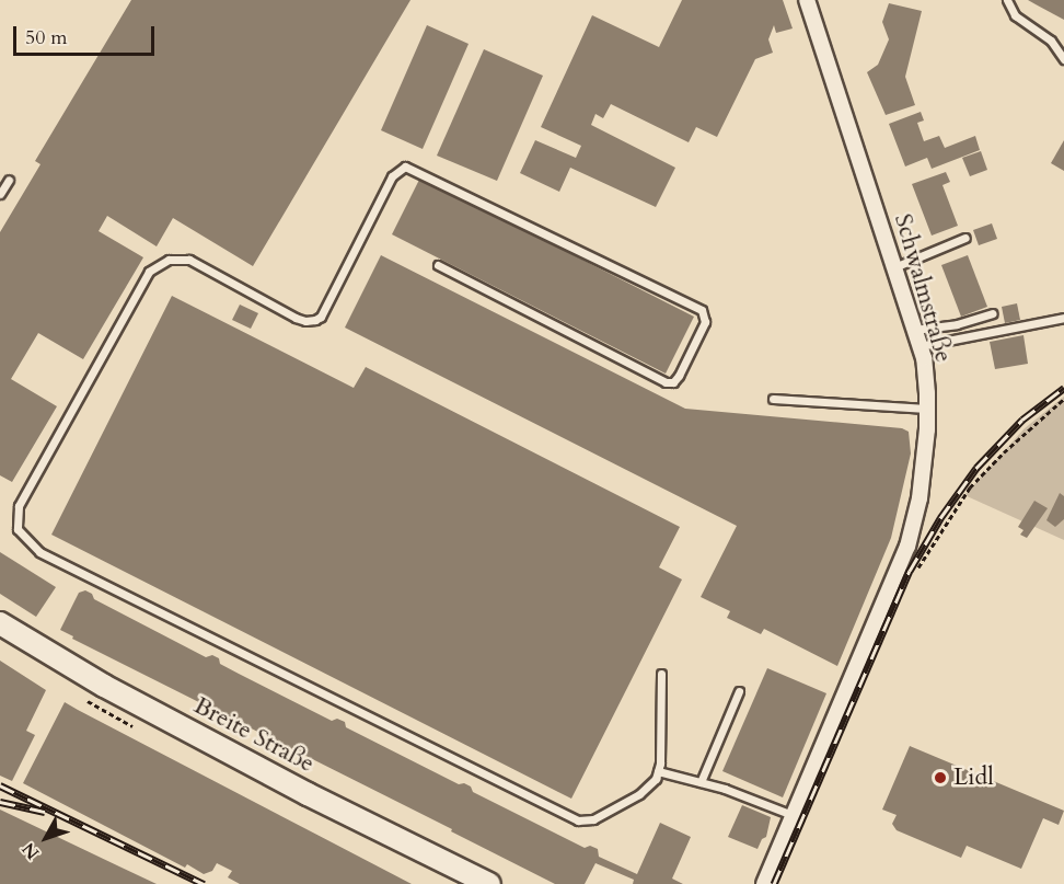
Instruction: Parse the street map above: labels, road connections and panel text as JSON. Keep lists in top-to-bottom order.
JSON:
{
  "streets": {
    "main road": ["Breite Straße"],
    "street": ["Schwalmstraße"]
  },
  "places": ["Lidl"],
  "scale_bar": "50 m",
  "north": "bottom left"
}
